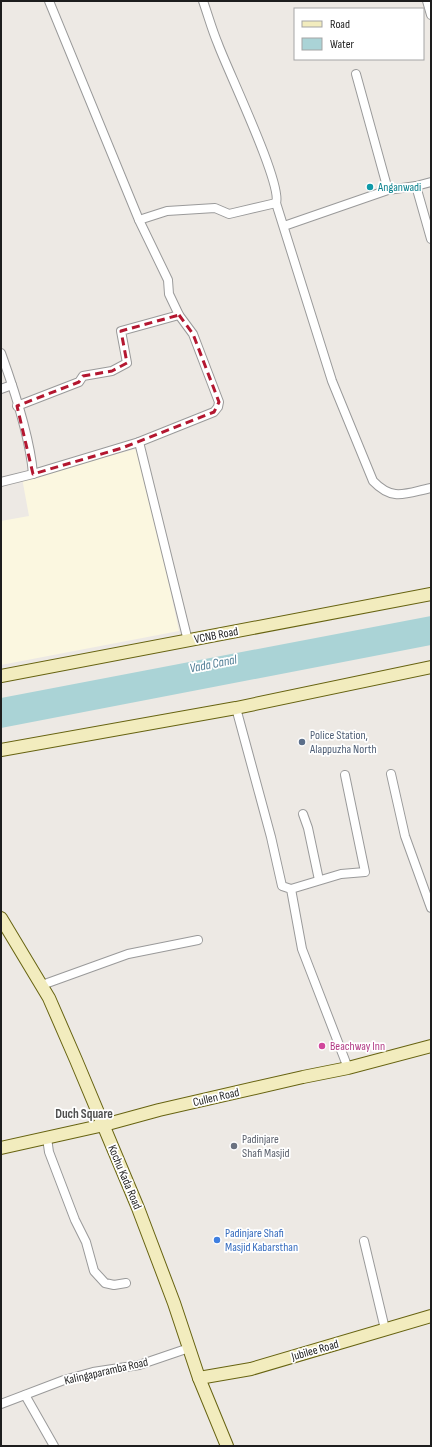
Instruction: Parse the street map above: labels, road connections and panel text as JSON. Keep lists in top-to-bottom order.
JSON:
{
  "streets": {
    "main road": [
      "VCNB Road",
      "Cullen Road",
      "Kochu Kada Road",
      "Jubilee Road"
    ],
    "street": ["Kalingaparamba Road"]
  },
  "crossings": [
    ["Cullen Road", "Kochu Kada Road"],
    ["Kochu Kada Road", "Jubilee Road"],
    ["Kochu Kada Road", "Kalingaparamba Road"]
  ],
  "districts": ["Duch Square"],
  "water": ["Vada Canal"],
  "places": [
    "Anganwadi",
    "Police Station, Alappuzha North",
    "Beachway Inn",
    "Padinjare Shafi Masjid",
    "Padinjare Shafi Masjid Kabarsthan"
  ],
  "legend": ["Road", "Water"]
}
